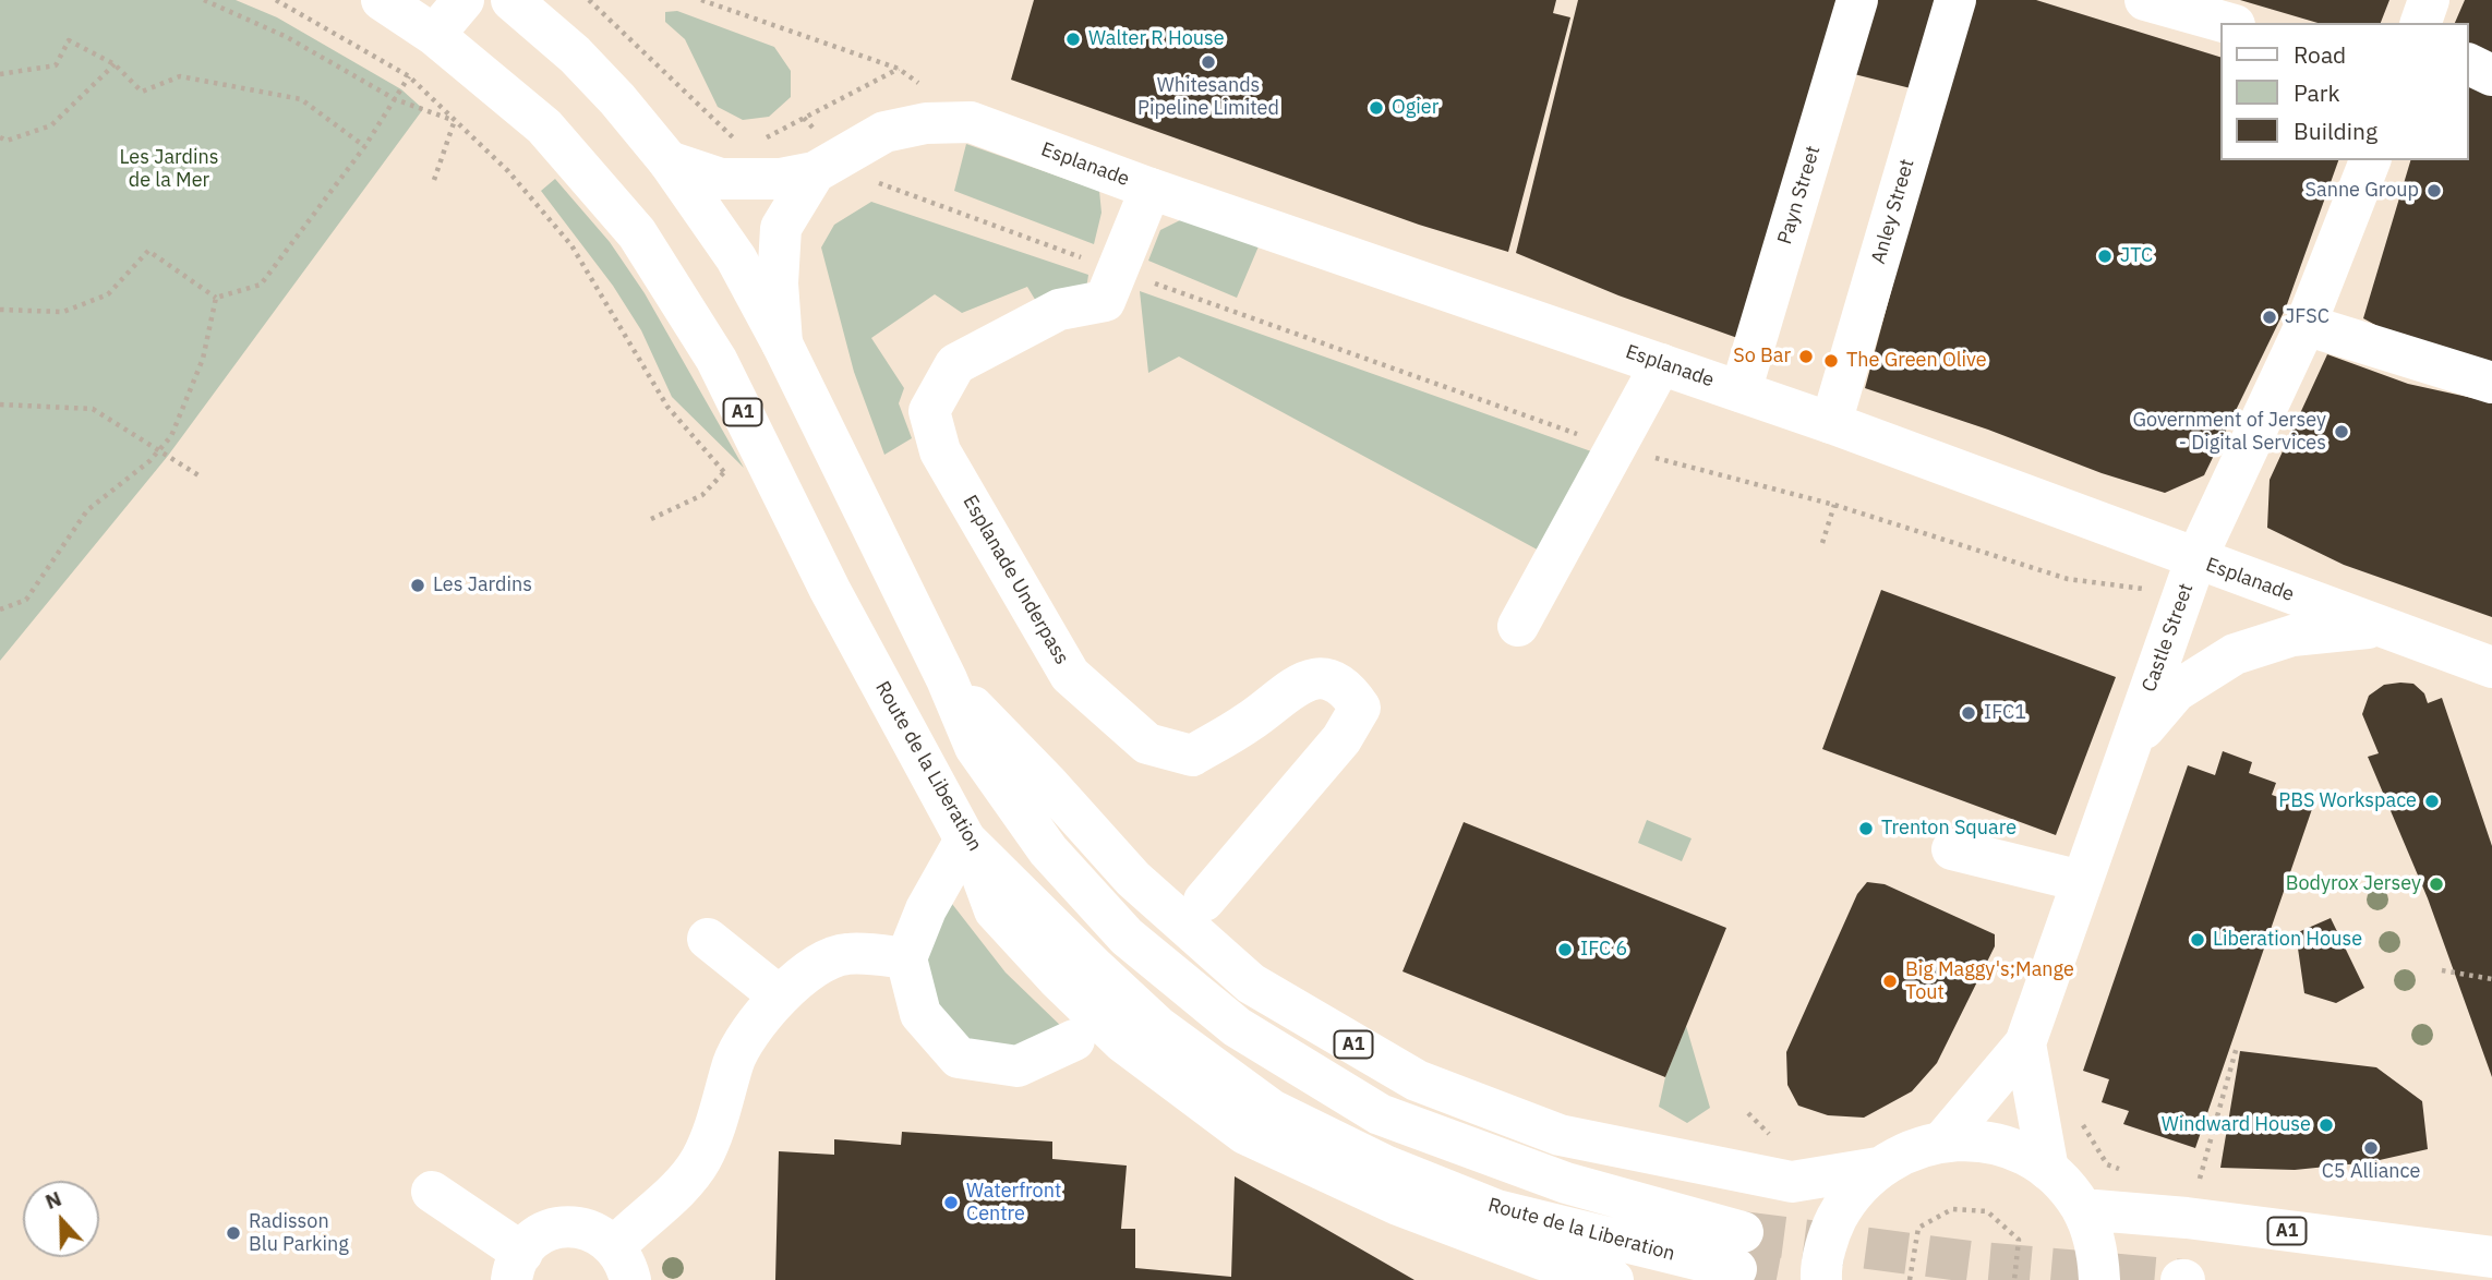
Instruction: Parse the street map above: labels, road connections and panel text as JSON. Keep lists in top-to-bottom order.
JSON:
{
  "streets": {
    "main road": [
      "Esplanade",
      "Payn Street",
      "Anley Street",
      "A1",
      "Esplanade Underpass",
      "Castle Street",
      "Route de la Liberation"
    ]
  },
  "crossings": [
    ["Esplanade", "Payn Street"],
    ["Esplanade", "Anley Street"],
    ["Esplanade", "Esplanade Underpass"],
    ["Esplanade", "Castle Street"],
    ["Esplanade", "Route de la Liberation"],
    ["A1", "Castle Street"],
    ["A1", "Route de la Liberation"]
  ],
  "parks": ["Les Jardins de la Mer"],
  "places": [
    "Walter R House",
    "Whitesands Pipeline Limited",
    "Ogier",
    "Sanne Group",
    "JTC",
    "JFSC",
    "So Bar",
    "The Green Olive",
    "Government of Jersey - Digital Services",
    "Les Jardins",
    "IFC1",
    "PBS Workspace",
    "Trenton Square",
    "Bodyrox Jersey",
    "Liberation House",
    "IFC 6",
    "Big Maggy's;Mange Tout",
    "Windward House",
    "C5 Alliance",
    "Waterfront Centre",
    "Radisson Blu Parking"
  ],
  "legend": ["Road", "Park", "Building"],
  "north": "top"
}
